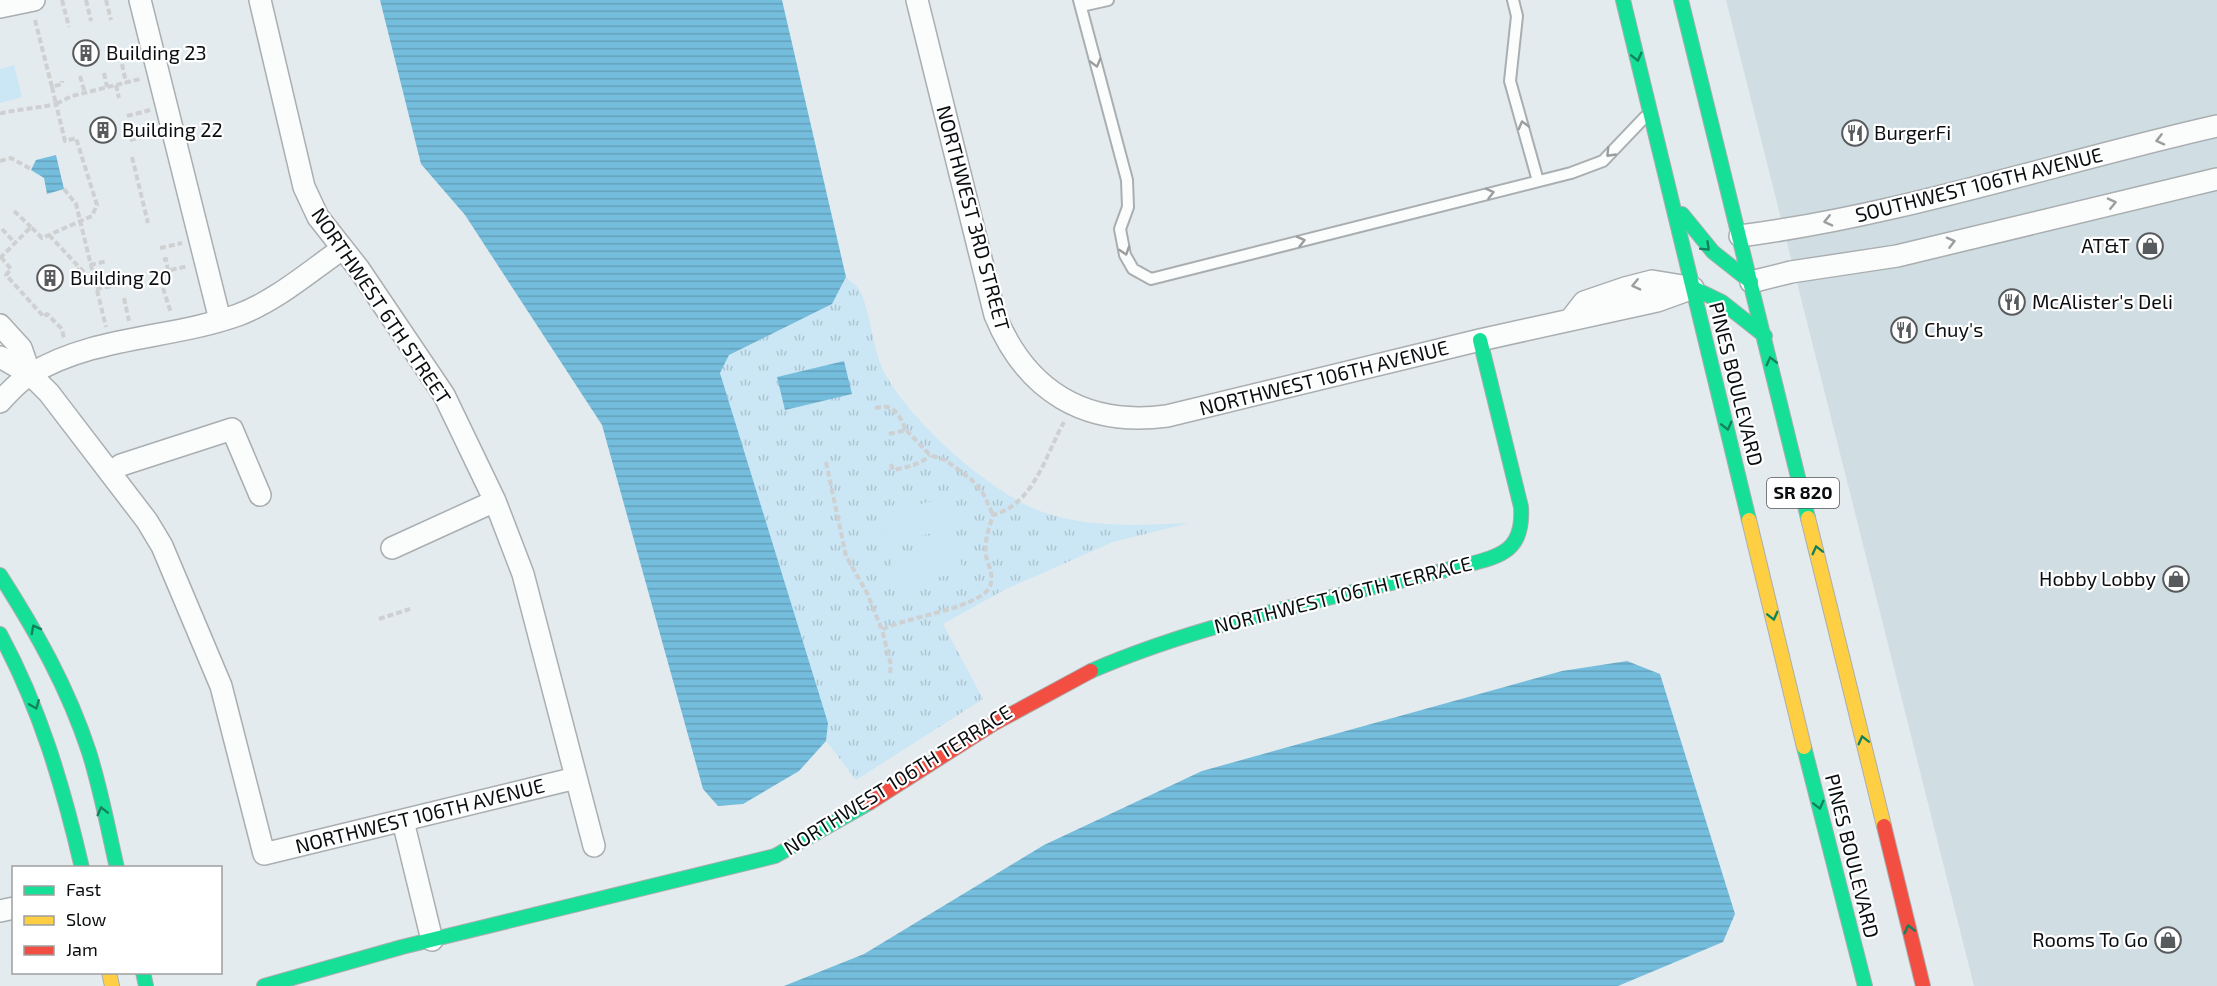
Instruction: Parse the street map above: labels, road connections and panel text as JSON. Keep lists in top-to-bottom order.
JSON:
{
  "streets": {
    "main road": ["PINES BOULEVARD", "SR 820", "NORTHWEST 106TH TERRACE"],
    "street": [
      "SOUTHWEST 106TH AVENUE",
      "NORTHWEST 3RD STREET",
      "NORTHWEST 6TH STREET",
      "NORTHWEST 106TH AVENUE"
    ]
  },
  "crossings": [
    ["SOUTHWEST 106TH AVENUE", "PINES BOULEVARD"],
    ["NORTHWEST 3RD STREET", "NORTHWEST 106TH AVENUE"],
    ["NORTHWEST 6TH STREET", "NORTHWEST 106TH AVENUE"],
    ["NORTHWEST 106TH AVENUE", "PINES BOULEVARD"],
    ["NORTHWEST 106TH AVENUE", "NORTHWEST 106TH TERRACE"]
  ],
  "places": {
    "building": ["Building 23", "Building 22", "Building 20"],
    "restaurant": ["BurgerFi", "McAlister's Deli", "Chuy's"],
    "shop": ["AT&T", "Hobby Lobby", "Rooms To Go"]
  },
  "legend": ["Fast", "Slow", "Jam"]
}
